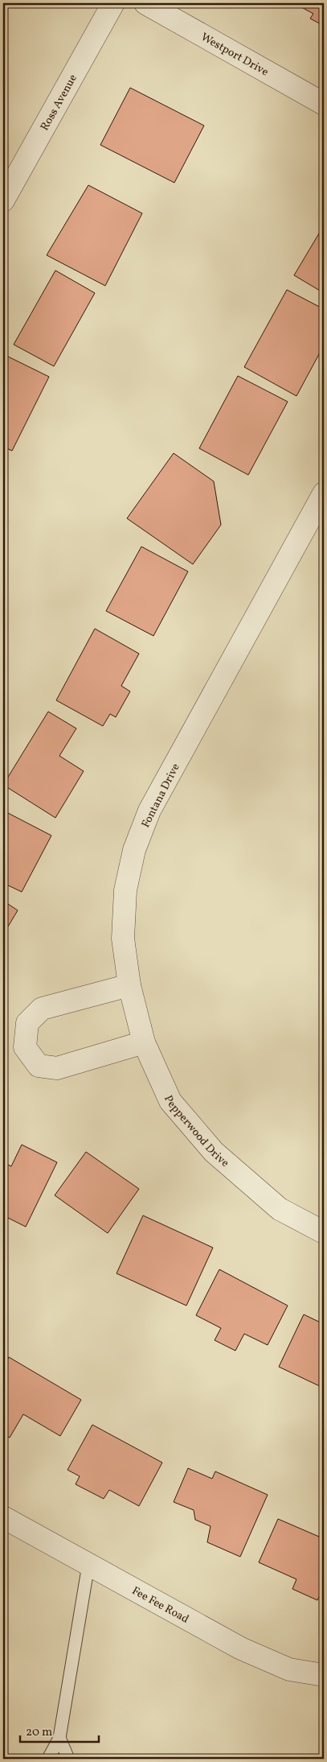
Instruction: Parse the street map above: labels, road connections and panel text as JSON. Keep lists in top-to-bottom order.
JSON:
{
  "streets": {
    "street": [
      "Westport Drive",
      "Ross Avenue",
      "Fontana Drive",
      "Pepperwood Drive",
      "Fee Fee Road"
    ]
  },
  "crossings": [
    ["Fontana Drive", "Pepperwood Drive"]
  ],
  "scale_bar": "20 m"
}
